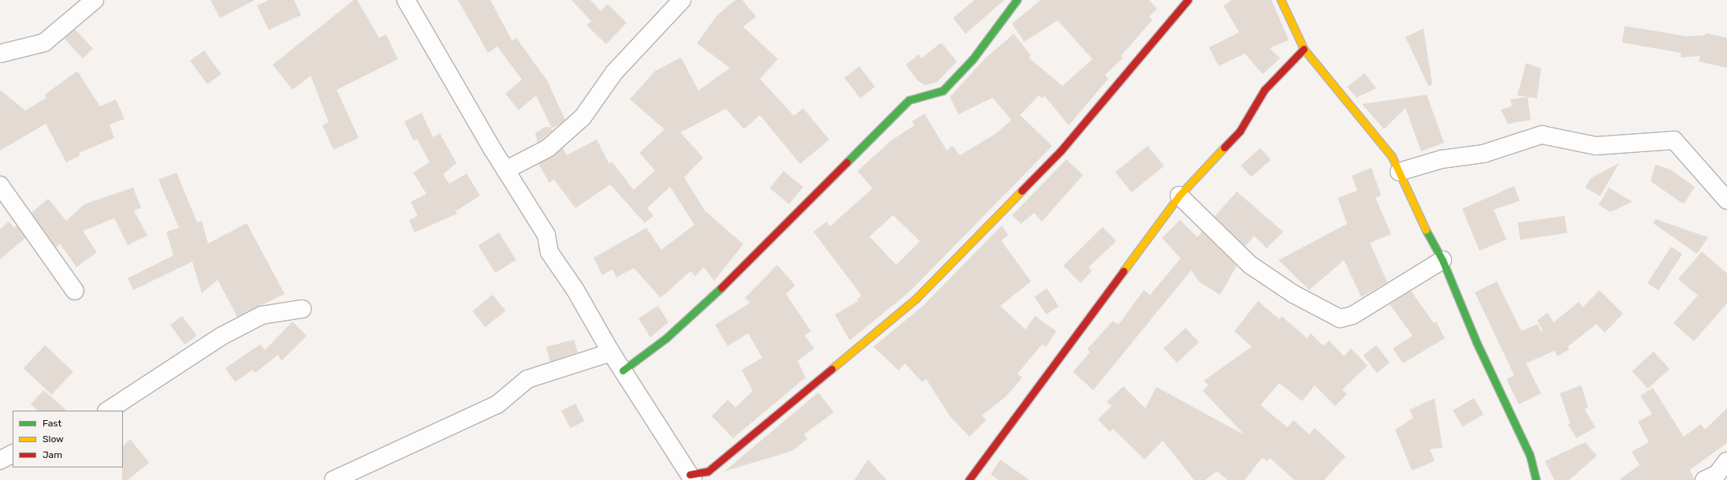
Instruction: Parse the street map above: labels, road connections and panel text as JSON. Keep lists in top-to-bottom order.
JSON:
{
  "legend": ["Fast", "Slow", "Jam"]
}
